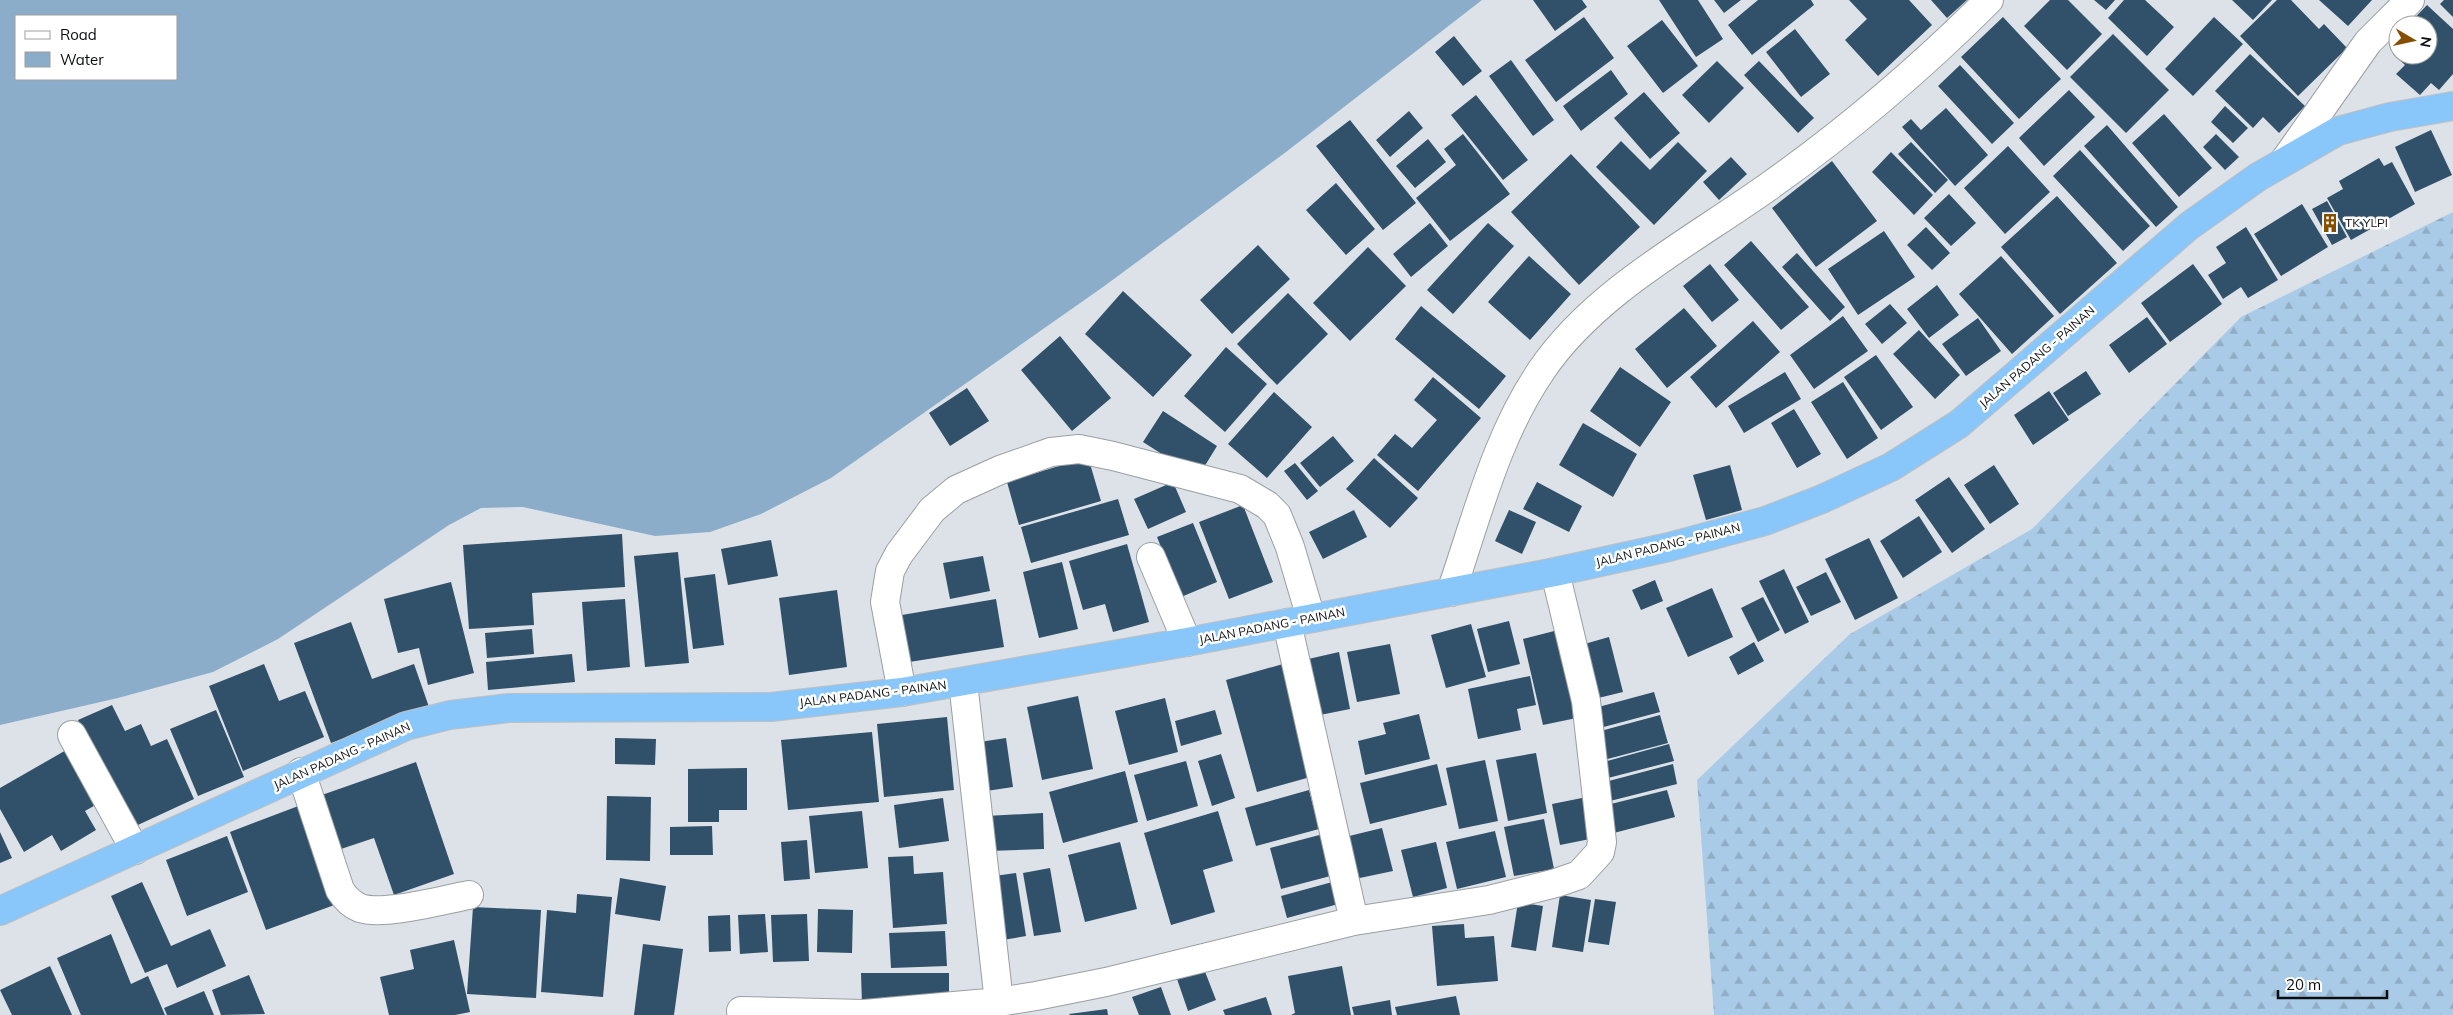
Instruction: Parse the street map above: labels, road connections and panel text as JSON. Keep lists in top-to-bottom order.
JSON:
{
  "streets": {
    "highway": ["JALAN PADANG - PAINAN"]
  },
  "places": {
    "building": ["TK YLPI"]
  },
  "legend": ["Road", "Water"],
  "scale_bar": "20 m",
  "north": "right"
}
